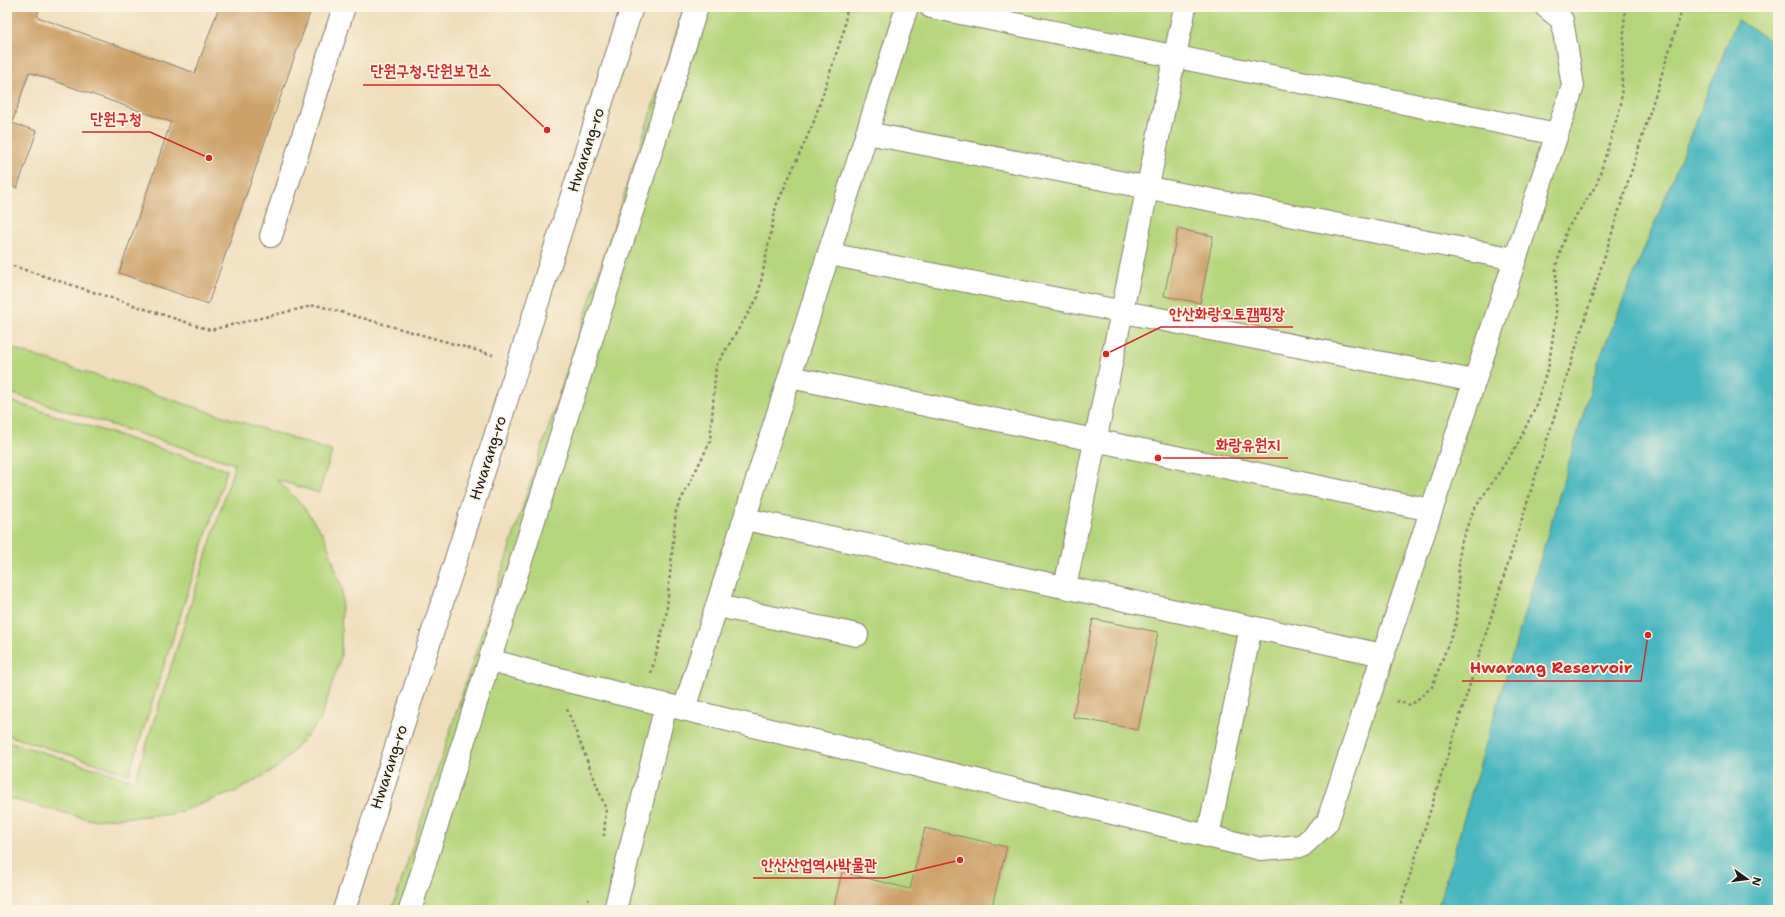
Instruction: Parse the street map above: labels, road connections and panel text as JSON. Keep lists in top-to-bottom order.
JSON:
{
  "streets": {
    "street": ["Hwarang-ro"]
  },
  "places": [
    "단원구청.단원보건소",
    "단원구청",
    "안산화랑오토캠핑장",
    "화랑유원지",
    "Hwarang Reservoir",
    "안산산업역사박물관"
  ],
  "north": "right"
}
